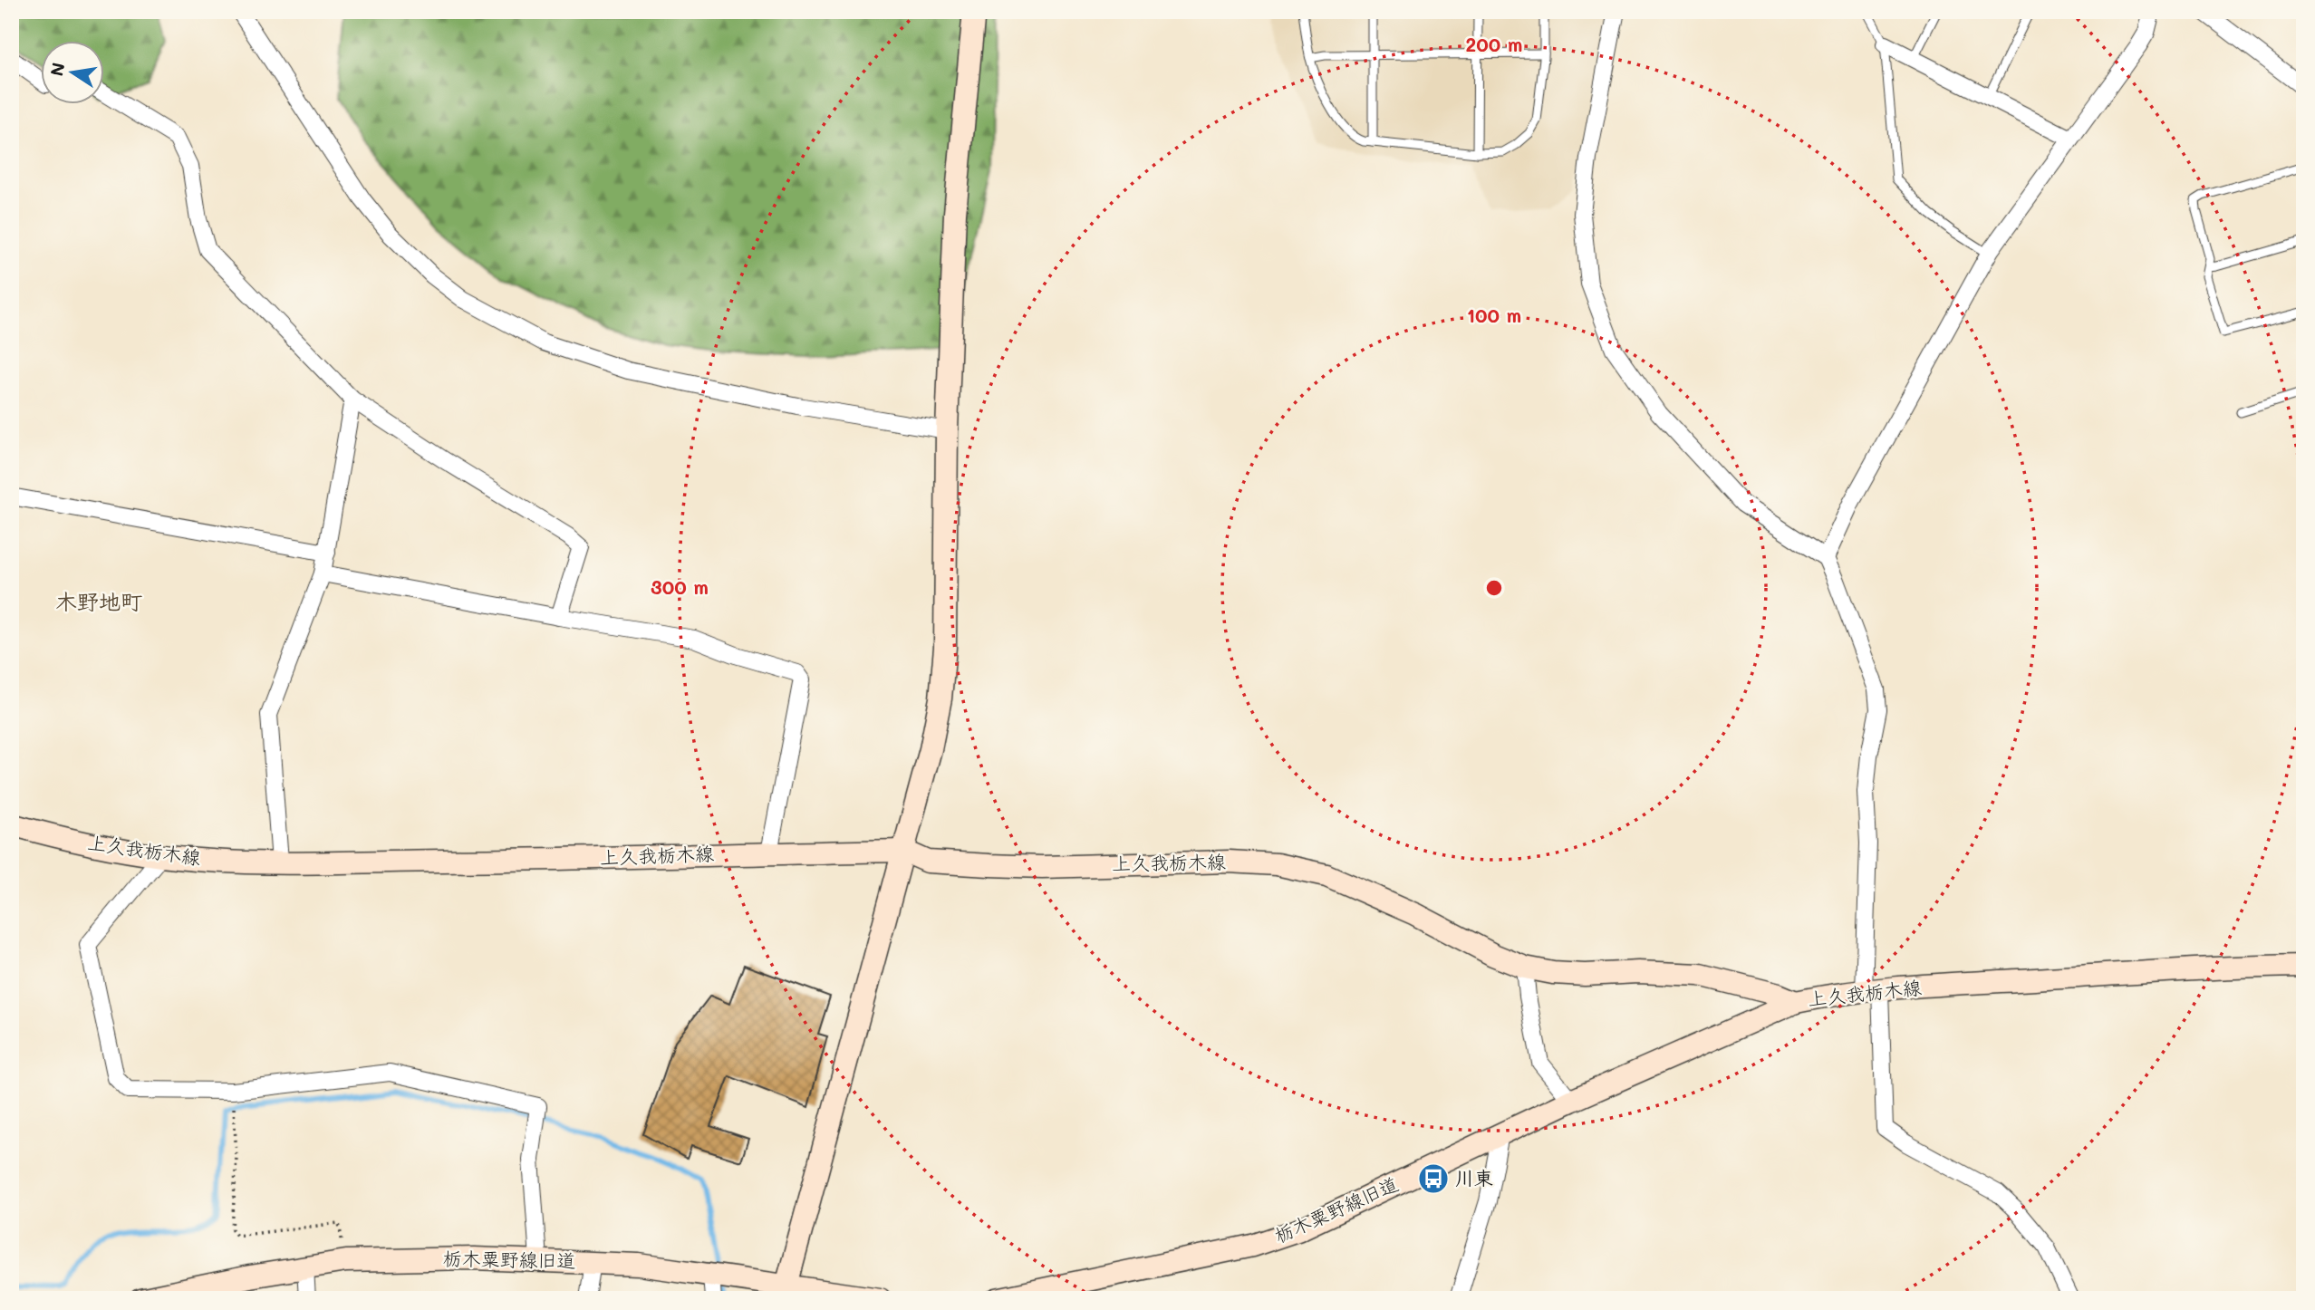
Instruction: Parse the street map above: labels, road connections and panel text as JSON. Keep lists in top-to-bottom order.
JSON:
{
  "streets": {
    "street": ["上久我栃木線", "栃木粟野線旧道"]
  },
  "crossings": [
    ["上久我栃木線", "栃木粟野線旧道"]
  ],
  "districts": ["木野地町"],
  "places": {
    "bus stop": ["川東"]
  },
  "north": "left",
  "rings": ["200 m", "100 m", "300 m"]
}
